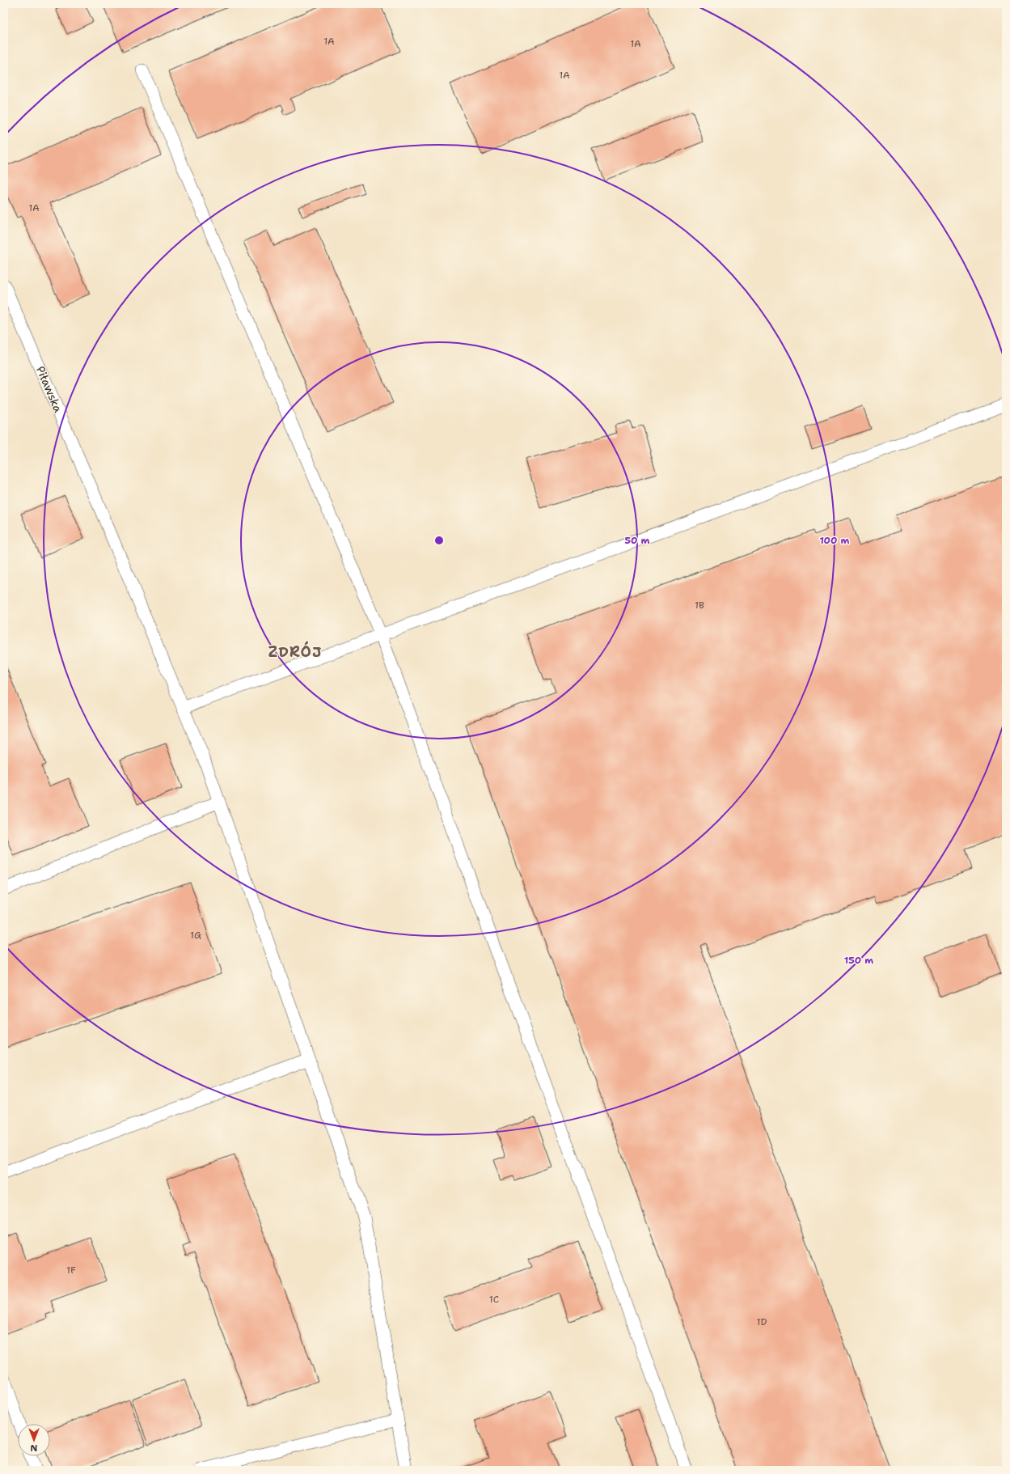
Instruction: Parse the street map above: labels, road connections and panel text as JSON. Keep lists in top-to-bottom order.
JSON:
{
  "streets": {
    "lane": ["Piławska"]
  },
  "districts": ["ZDRÓJ"],
  "house_numbers": [
    "1A",
    "1A",
    "1A",
    "1A",
    "1B",
    "1G",
    "1F",
    "1C",
    "1D"
  ],
  "north": "bottom",
  "rings": ["50 m", "100 m", "150 m"]
}
